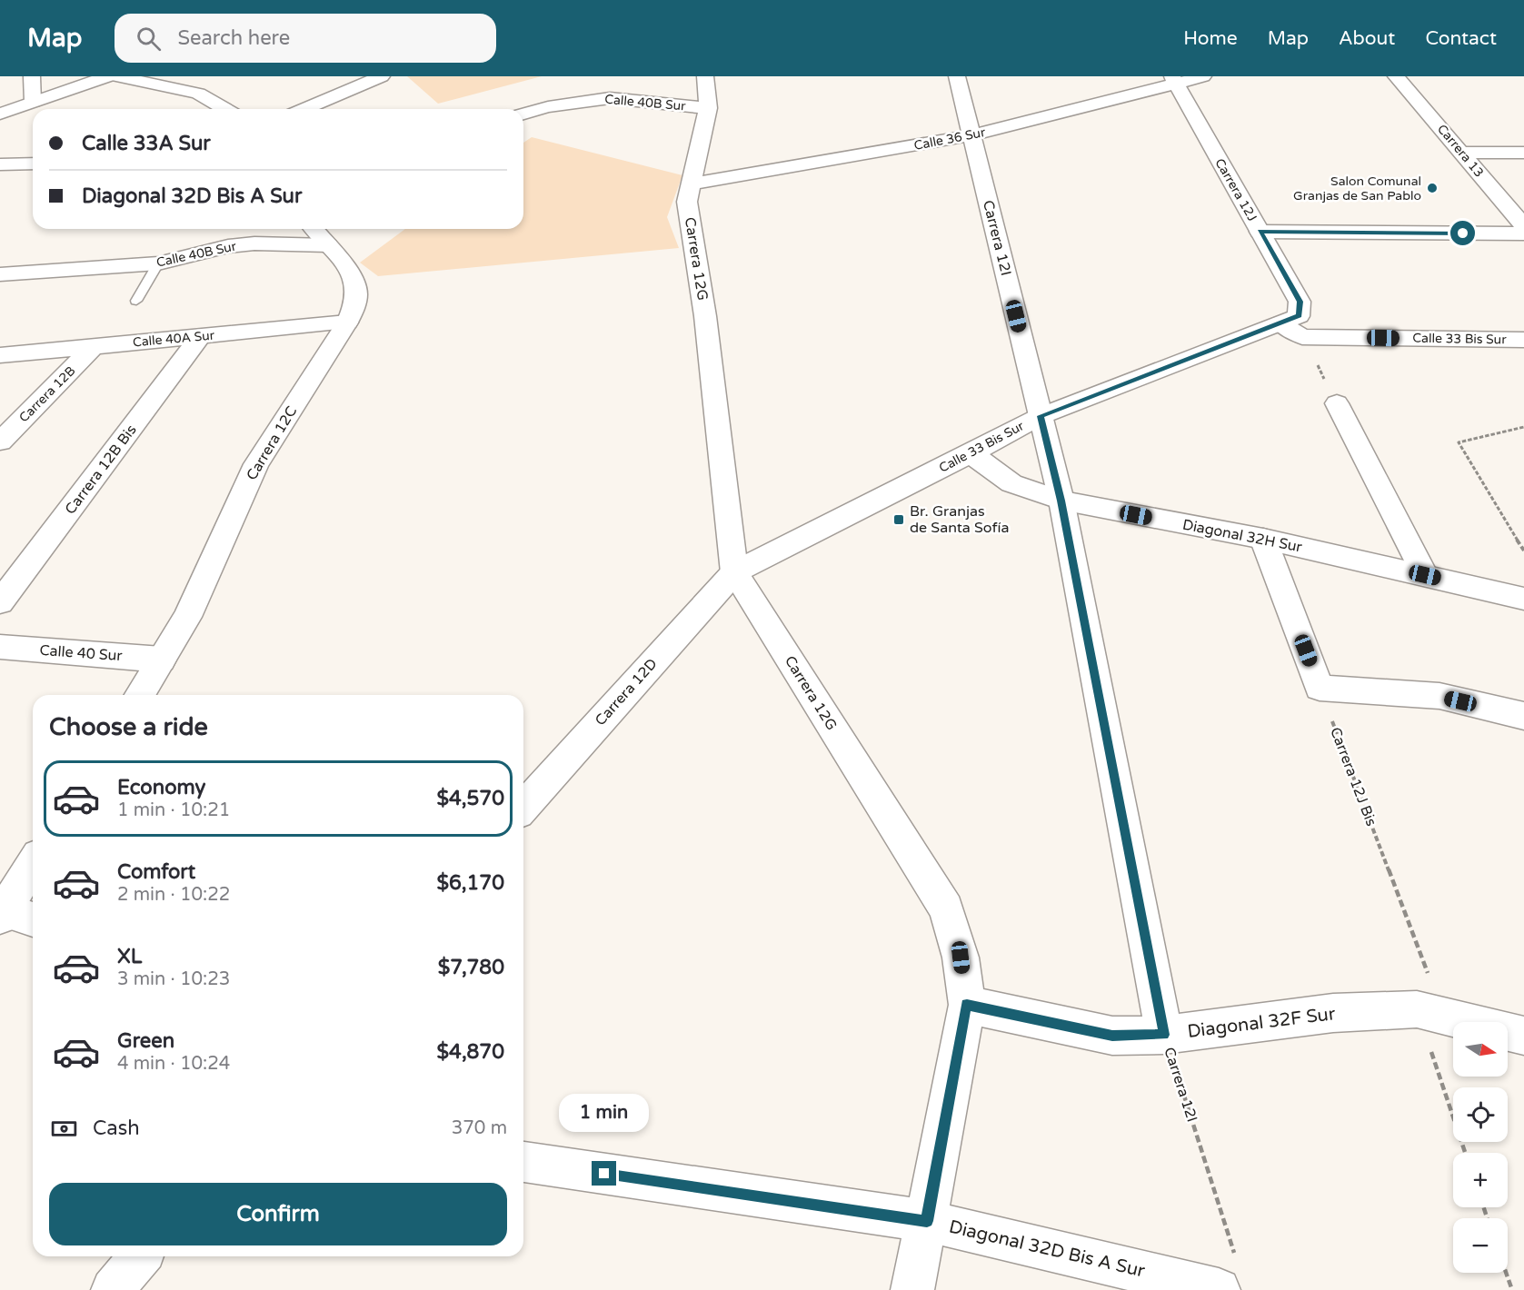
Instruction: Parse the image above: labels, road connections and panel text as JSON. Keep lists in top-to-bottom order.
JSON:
{
  "streets": {
    "street": [
      "Calle 40B Sur",
      "Calle 36 Sur",
      "Carrera 13",
      "Carrera 12J",
      "Carrera 12I",
      "Carrera 12G",
      "Calle 40A Sur",
      "Calle 33 Bis Sur",
      "Carrera 12B",
      "Carrera 12C",
      "Carrera 12B Bis",
      "Diagonal 32H Sur",
      "Calle 40 Sur",
      "Carrera 12D",
      "Diagonal 32F Sur",
      "Diagonal 32D Bis A Sur"
    ],
    "path": ["Carrera 12J Bis"]
  },
  "crossings": [
    ["Calle 40B Sur", "Carrera 12G"],
    ["Calle 40B Sur", "Carrera 12C"],
    ["Calle 36 Sur", "Carrera 12J"],
    ["Calle 36 Sur", "Carrera 12I"],
    ["Calle 36 Sur", "Carrera 12G"],
    ["Carrera 12J", "Calle 33 Bis Sur"],
    ["Carrera 12I", "Calle 33 Bis Sur"],
    ["Carrera 12I", "Diagonal 32H Sur"],
    ["Carrera 12I", "Diagonal 32F Sur"],
    ["Carrera 12I", "Diagonal 32D Bis A Sur"],
    ["Carrera 12G", "Calle 33 Bis Sur"],
    ["Carrera 12G", "Carrera 12D"],
    ["Carrera 12G", "Diagonal 32F Sur"],
    ["Carrera 12G", "Diagonal 32D Bis A Sur"],
    ["Calle 40A Sur", "Carrera 12B"],
    ["Calle 40A Sur", "Carrera 12C"],
    ["Calle 40A Sur", "Carrera 12B Bis"],
    ["Calle 33 Bis Sur", "Diagonal 32H Sur"],
    ["Calle 33 Bis Sur", "Carrera 12D"],
    ["Carrera 12C", "Calle 40 Sur"],
    ["Carrera 12J Bis", "Diagonal 32F Sur"]
  ],
  "places": {
    "other": ["Salon Comunal Granjas de San Pablo"],
    "transit": ["Br. Granjas de Santa Sofía"]
  },
  "north": "right",
  "page": {
    "header": "Map",
    "search": "Search here",
    "nav": [
      "Home",
      "Map",
      "About",
      "Contact"
    ],
    "banner": ["Calle 33A Sur", "Diagonal 32D Bis A Sur"],
    "heading": "Choose a ride",
    "list": [
      {
        "name": "Economy",
        "note": "1 min · 10:21",
        "value": "$4,570"
      },
      {
        "name": "Comfort",
        "note": "2 min · 10:22",
        "value": "$6,170"
      },
      {
        "name": "XL",
        "note": "3 min · 10:23",
        "value": "$7,780"
      },
      {
        "name": "Green",
        "note": "4 min · 10:24",
        "value": "$4,870"
      }
    ],
    "map_buttons": ["+", "−"],
    "bubble": "1 min",
    "pay": ["Cash", "370 m"],
    "buttons": "Confirm"
  }
}
